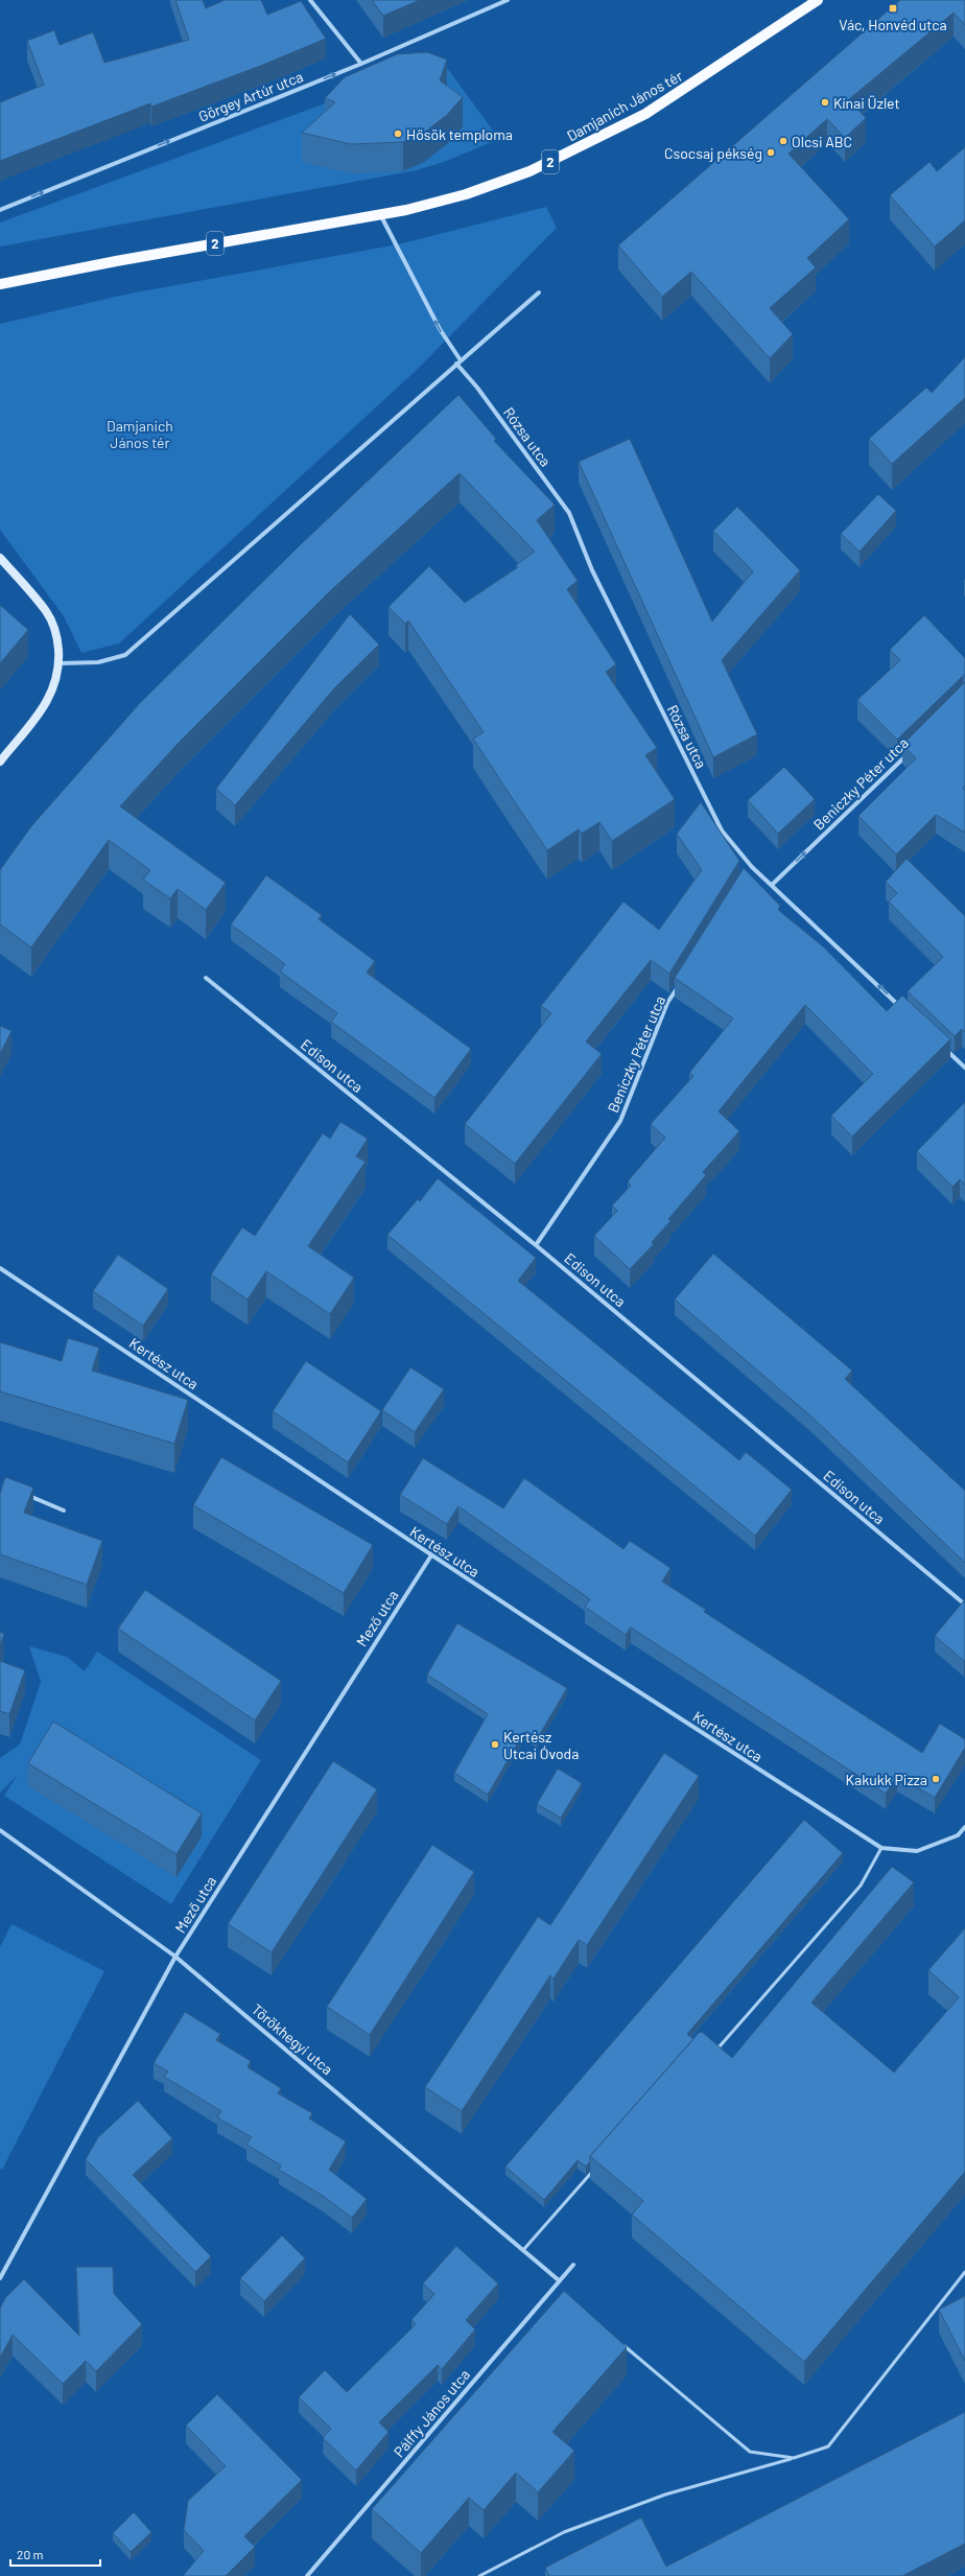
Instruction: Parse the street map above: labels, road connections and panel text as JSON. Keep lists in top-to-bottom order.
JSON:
{
  "streets": {
    "main road": ["Damjanich János tér", "2"],
    "street": [
      "Görgey Artúr utca",
      "Rózsa utca",
      "Beniczky Péter utca",
      "Edison utca",
      "Kertész utca",
      "Mező utca",
      "Törökhegyi utca",
      "Pálffy János utca"
    ]
  },
  "crossings": [
    ["Rózsa utca", "Beniczky Péter utca"],
    ["Beniczky Péter utca", "Edison utca"],
    ["Kertész utca", "Mező utca"],
    ["Mező utca", "Törökhegyi utca"],
    ["Törökhegyi utca", "Pálffy János utca"]
  ],
  "one_way": ["Görgey Artúr utca", "Beniczky Péter utca"],
  "parks": ["Damjanich János tér"],
  "places": {
    "transit": ["Vác, Honvéd utca"],
    "other": [
      "Kínai Üzlet",
      "Hősök temploma",
      "Olcsi ABC",
      "Csocsaj pékség",
      "Kertész Utcai Óvoda",
      "Kakukk Pizza"
    ]
  },
  "scale_bar": "20 m"
}
